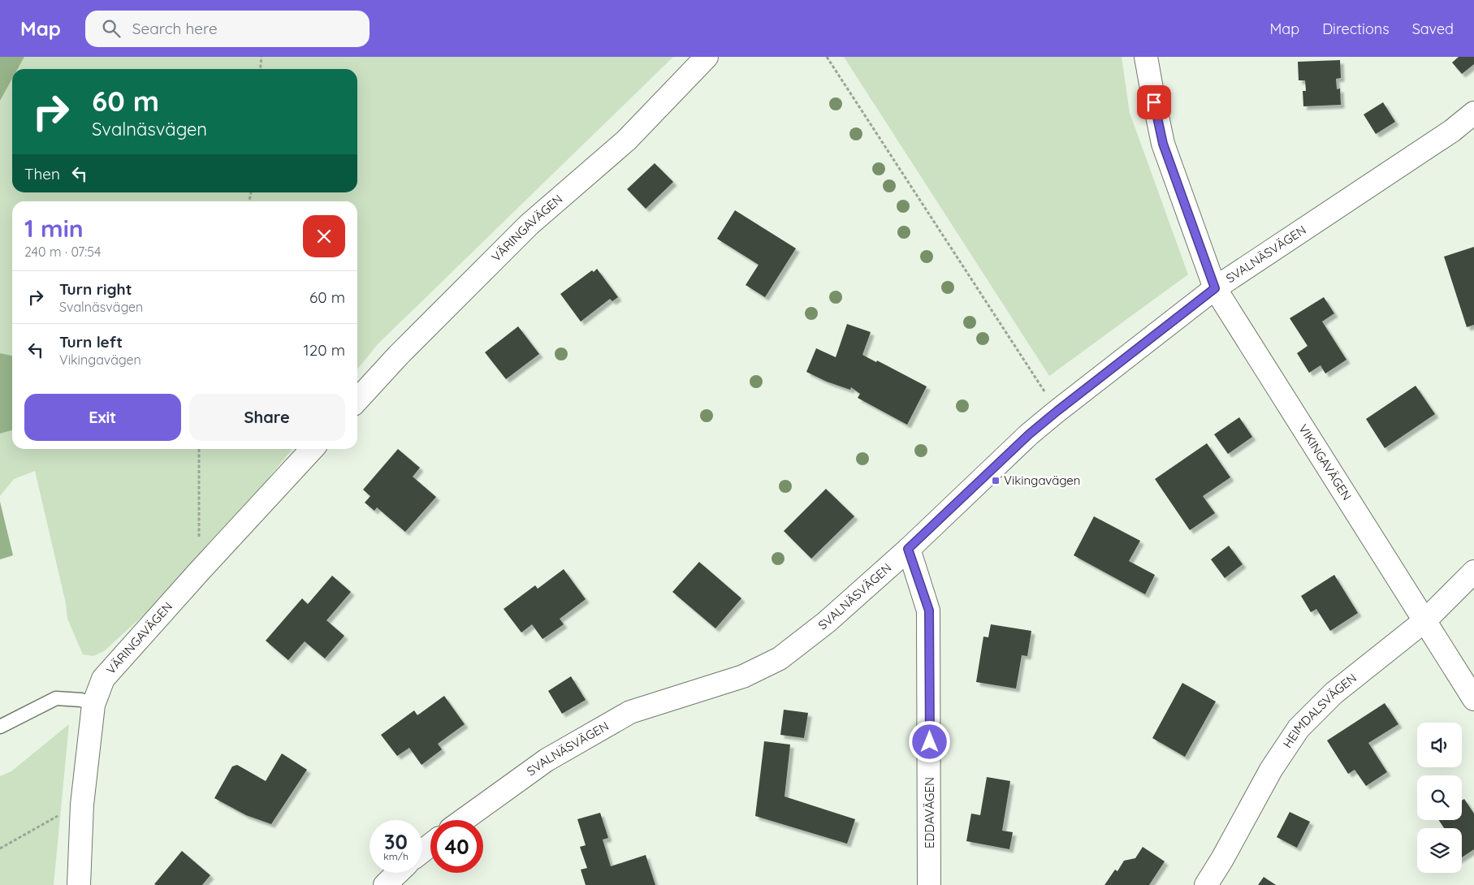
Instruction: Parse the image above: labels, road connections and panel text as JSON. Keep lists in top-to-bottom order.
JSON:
{
  "streets": {
    "street": [
      "VÄRINGAVÄGEN",
      "SVALNÄSVÄGEN",
      "VIKINGAVÄGEN",
      "HEIMDALSVÄGEN",
      "EDDAVÄGEN"
    ]
  },
  "crossings": [
    ["SVALNÄSVÄGEN", "VIKINGAVÄGEN"],
    ["SVALNÄSVÄGEN", "EDDAVÄGEN"],
    ["VIKINGAVÄGEN", "HEIMDALSVÄGEN"]
  ],
  "places": {
    "transit": ["Vikingavägen"]
  },
  "page": {
    "header": "Map",
    "search": "Search here",
    "nav": ["Map", "Directions", "Saved"],
    "turn": ["60 m", "Svalnäsvägen"],
    "then": "Then",
    "heading": ["1 min", "240 m · 07:54"],
    "list": [
      {
        "name": "Turn right",
        "note": "Svalnäsvägen",
        "value": "60 m"
      },
      {
        "name": "Turn left",
        "note": "Vikingavägen",
        "value": "120 m"
      }
    ],
    "buttons": ["Exit", "Share"],
    "speed": "30 km/h",
    "limit": "40"
  }
}
